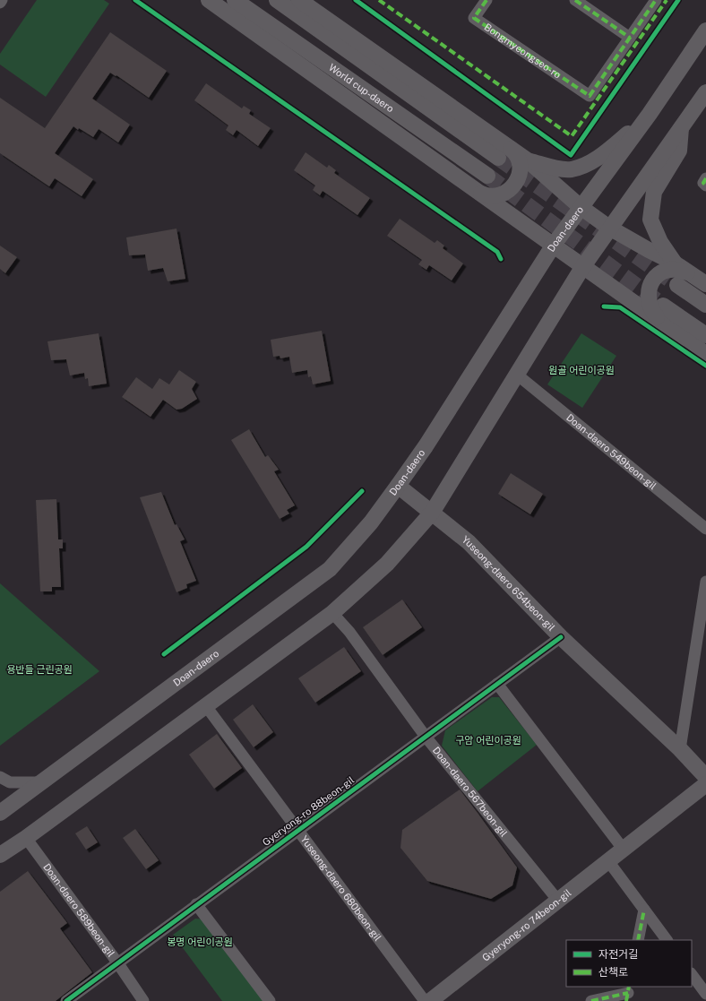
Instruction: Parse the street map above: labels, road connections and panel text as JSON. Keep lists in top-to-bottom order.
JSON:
{
  "streets": {
    "street": [
      "Bongmyeongseo-ro",
      "World cup-daero",
      "Doan-daero",
      "Doan-daero 549beon-gil",
      "Yuseong-daero 654beon-gil",
      "Doan-daero 567beon-gil",
      "Gyeryong-ro 88beon-gil",
      "Yuseong-daero 680beon-gil",
      "Doan-daero 589beon-gil",
      "Gyeryong-ro 74beon-gil"
    ]
  },
  "crossings": [
    ["Doan-daero", "Yuseong-daero 654beon-gil"],
    ["Yuseong-daero 654beon-gil", "Gyeryong-ro 88beon-gil"],
    ["Doan-daero 567beon-gil", "Gyeryong-ro 88beon-gil"],
    ["Doan-daero 567beon-gil", "Gyeryong-ro 74beon-gil"],
    ["Gyeryong-ro 88beon-gil", "Yuseong-daero 680beon-gil"],
    ["Gyeryong-ro 88beon-gil", "Doan-daero 589beon-gil"]
  ],
  "parks": [
    "원골 어린이공원",
    "용반들 근린공원",
    "구암 어린이공원",
    "봉명 어린이공원"
  ],
  "legend": ["자전거길", "산책로"]
}
